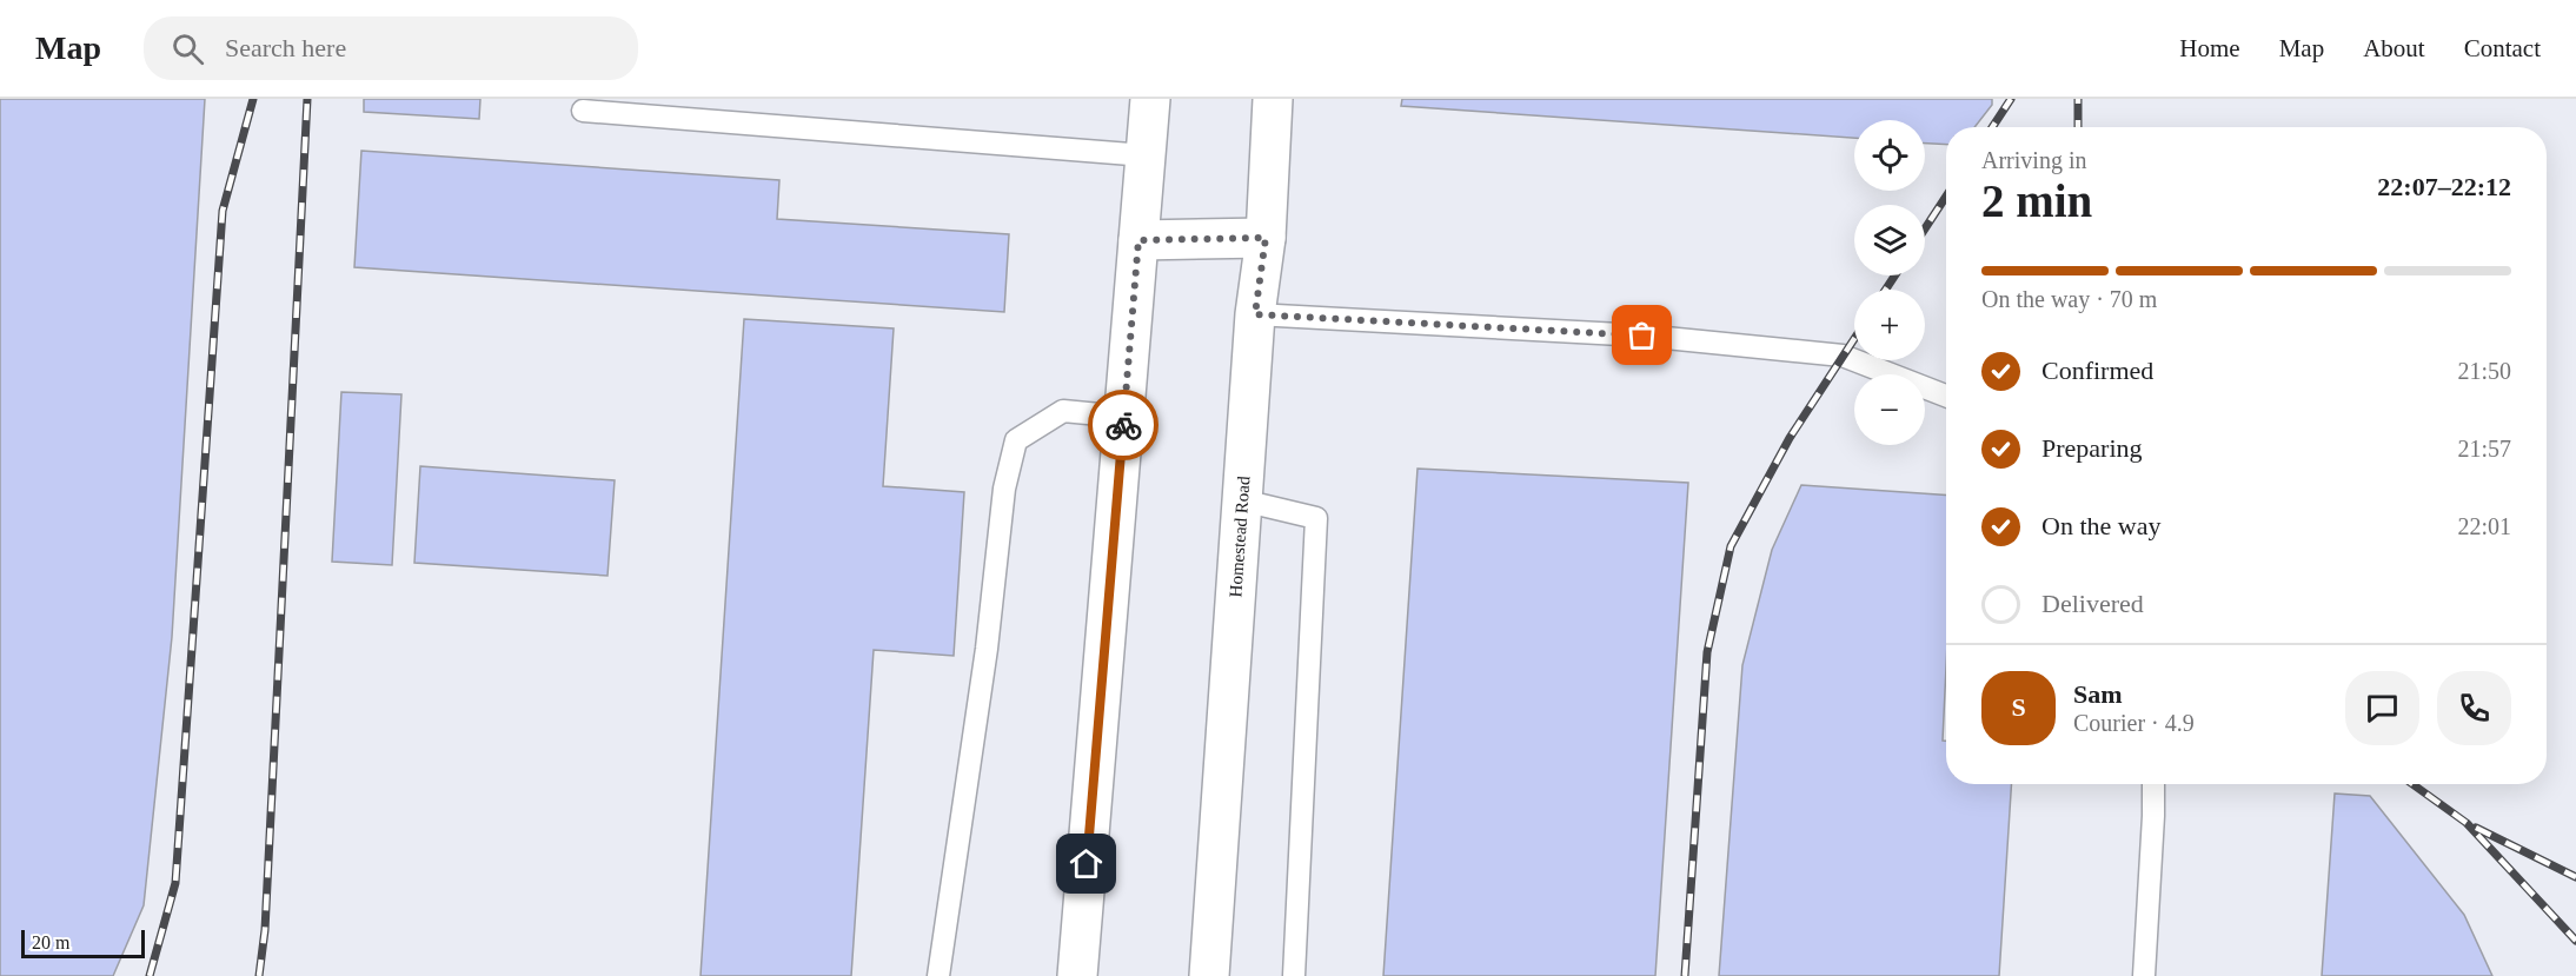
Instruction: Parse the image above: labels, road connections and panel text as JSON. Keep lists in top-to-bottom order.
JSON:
{
  "streets": {
    "main road": ["Homestead Road"]
  },
  "scale_bar": "20 m",
  "page": {
    "header": "Map",
    "search": "Search here",
    "nav": [
      "Home",
      "Map",
      "About",
      "Contact"
    ],
    "map_buttons": ["+", "−"],
    "heading": ["2 min", "Arriving in", "22:07–22:12"],
    "panel": ["Sam", "Courier · 4.9"],
    "bar": "On the way · 70 m",
    "list": [
      ["Confirmed", "21:50"],
      ["Preparing", "21:57"],
      ["On the way", "22:01"],
      "Delivered"
    ],
    "round": "S",
    "scale": "20 m"
  }
}
